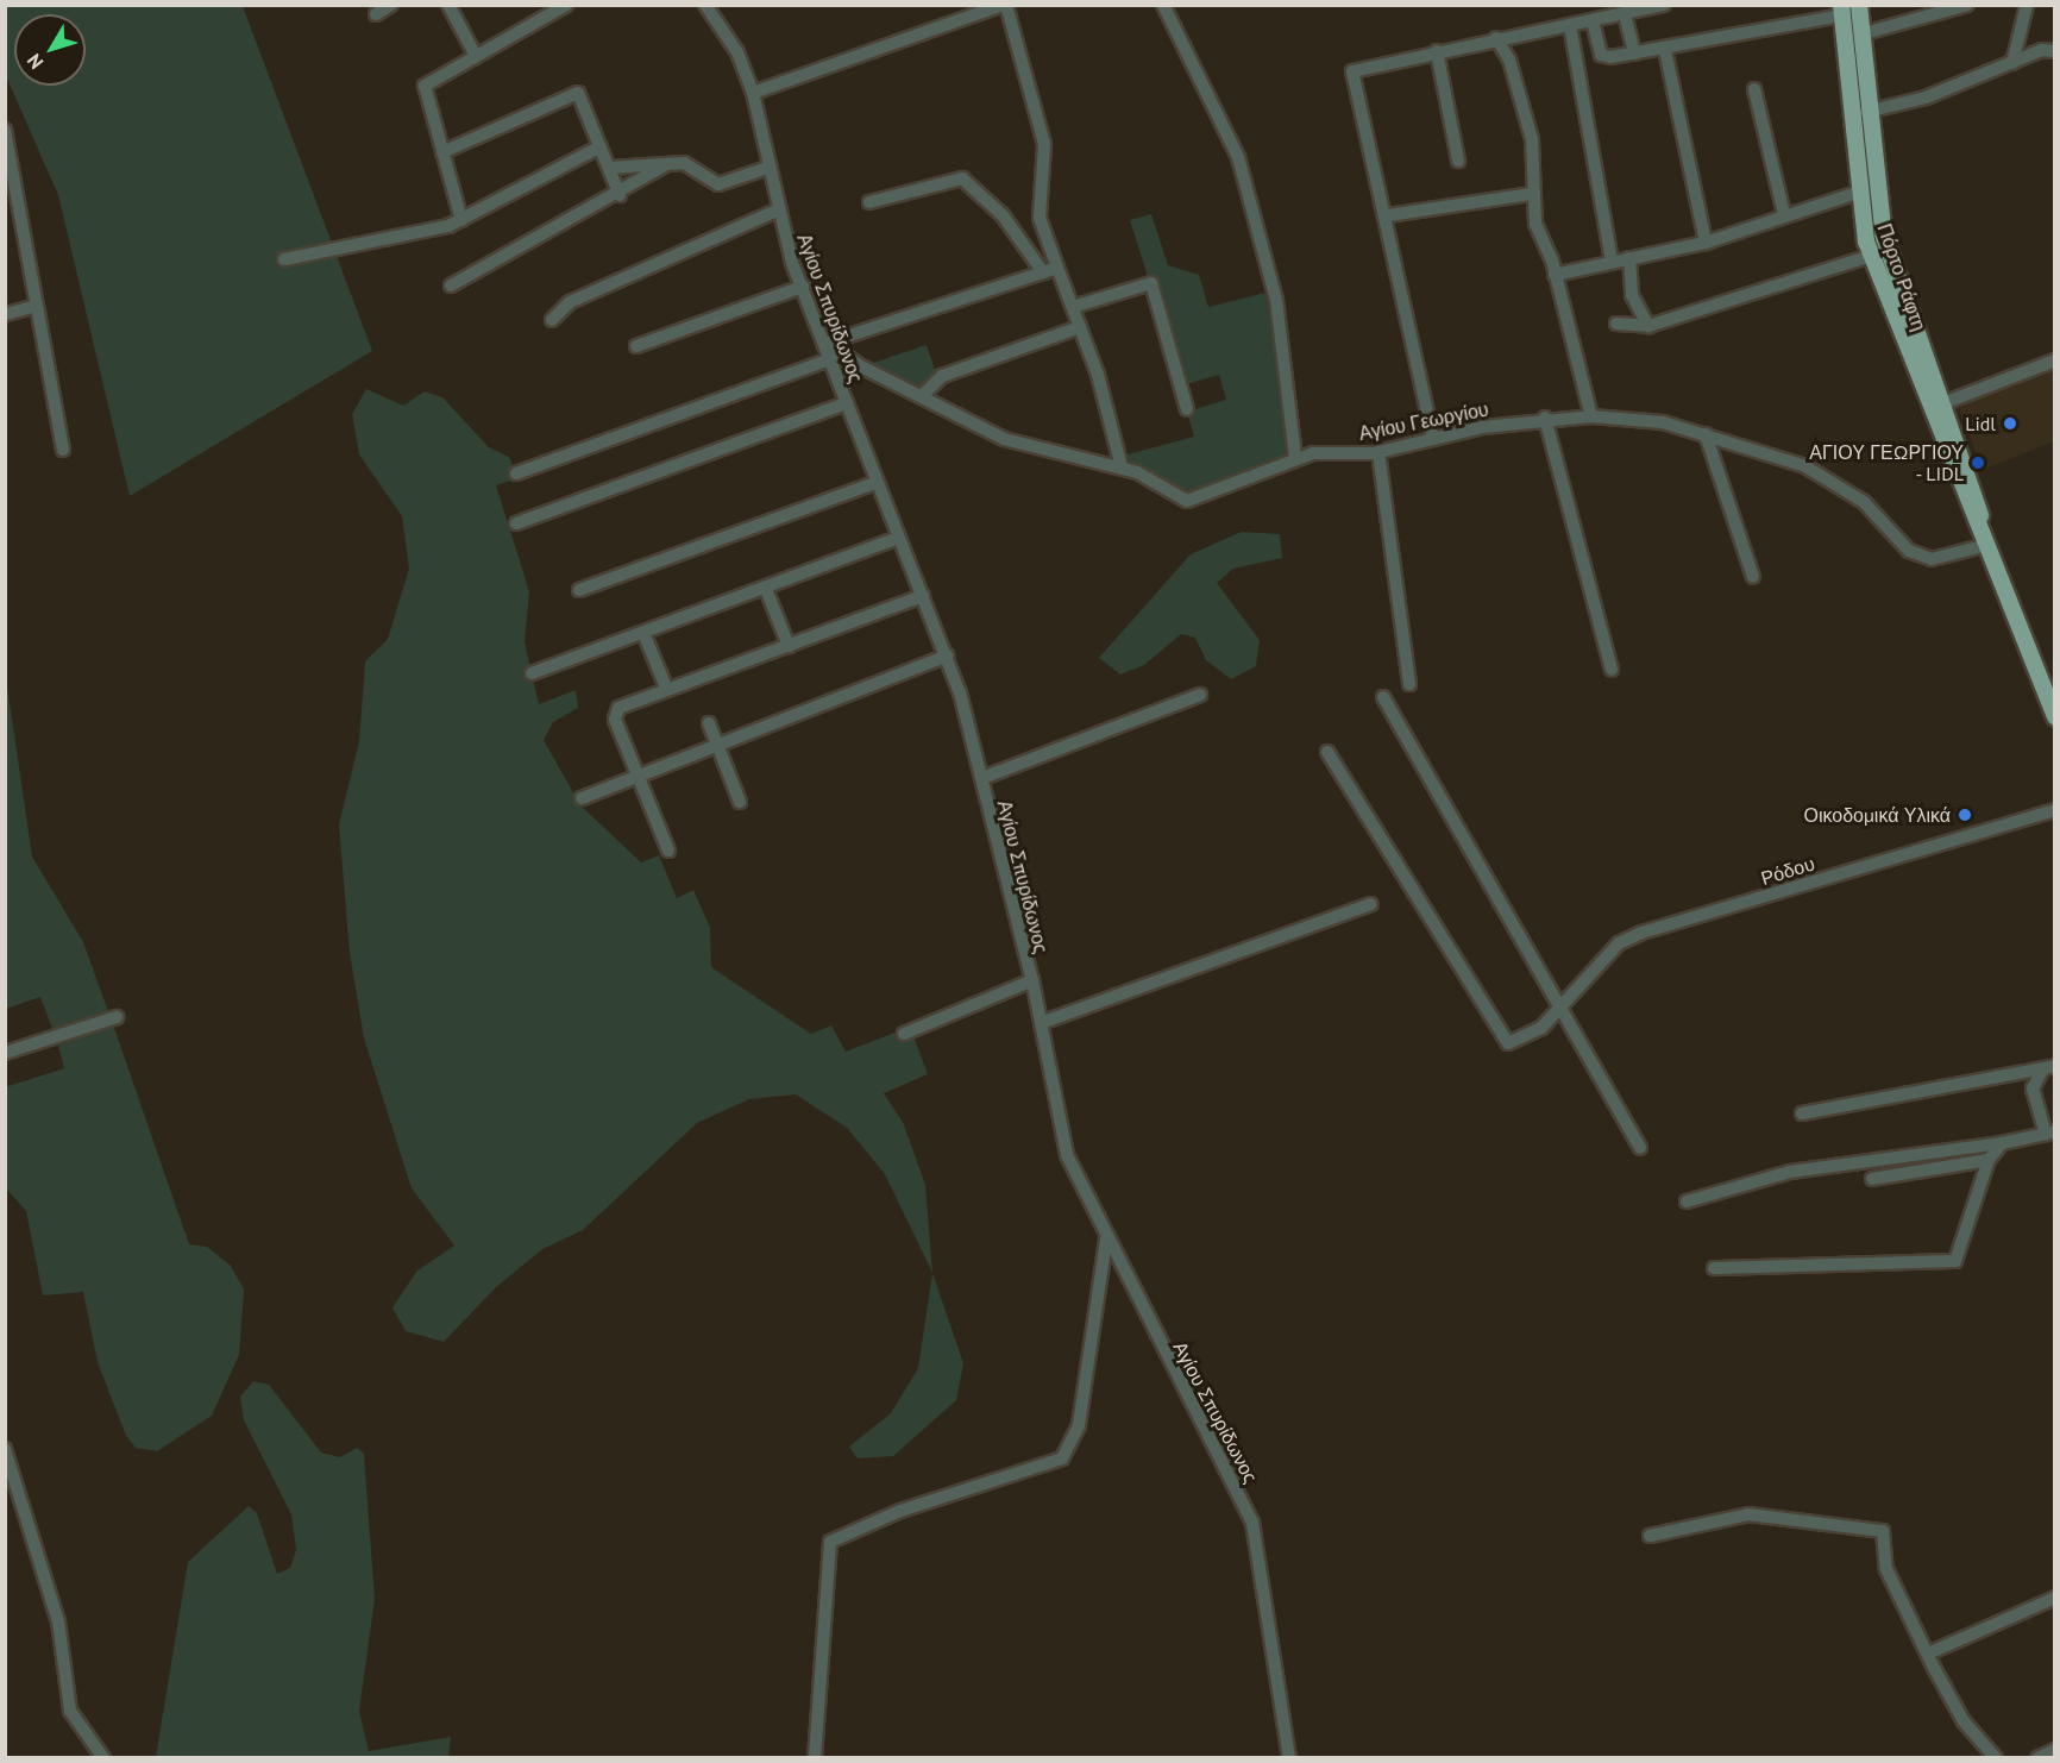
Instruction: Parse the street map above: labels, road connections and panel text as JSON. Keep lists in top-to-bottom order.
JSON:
{
  "streets": {
    "main road": ["Πόρτο Ράφτη"],
    "street": ["Αγίου Σπυρίδωνος", "Αγίου Γεωργίου", "Ρόδου"]
  },
  "crossings": [
    ["Πόρτο Ράφτη", "Αγίου Γεωργίου"],
    ["Αγίου Σπυρίδωνος", "Αγίου Γεωργίου"]
  ],
  "places": ["Lidl", "ΑΓΙΟΥ ΓΕΩΡΓΙΟΥ - LIDL", "Οικοδομικά Υλικά"],
  "north": "bottom left"
}
